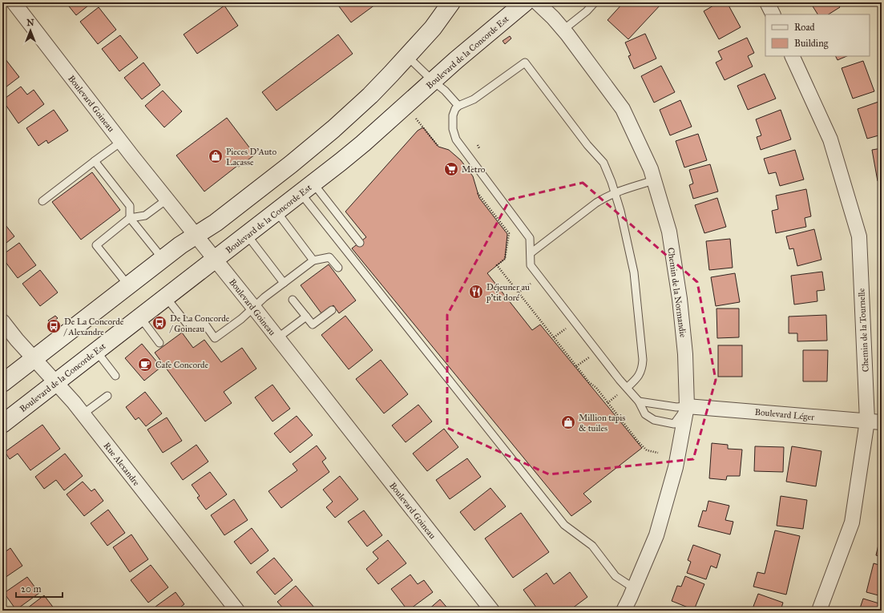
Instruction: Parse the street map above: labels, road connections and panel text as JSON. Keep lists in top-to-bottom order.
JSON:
{
  "streets": {
    "street": [
      "Boulevard de la Concorde Est",
      "Boulevard Goineau",
      "Chemin de la Normandie",
      "Chemin de la Tournelle",
      "Boulevard Léger",
      "Rue Alexandre"
    ]
  },
  "crossings": [
    ["Boulevard de la Concorde Est", "Boulevard Goineau"],
    ["Boulevard de la Concorde Est", "Rue Alexandre"],
    ["Chemin de la Normandie", "Boulevard Léger"],
    ["Chemin de la Tournelle", "Boulevard Léger"]
  ],
  "places": {
    "shop": ["Pieces D'Auto Lacasse", "Million tapis & tuiles"],
    "supermarket": ["Metro"],
    "restaurant": ["Déjeuner au p'tit doré"],
    "bus stop": ["De La Concorde / Goineau", "De La Concorde / Alexandre"],
    "cafe": ["Cafe Concorde"]
  },
  "legend": ["Road", "Building"],
  "scale_bar": "20 m",
  "north": "top"
}
